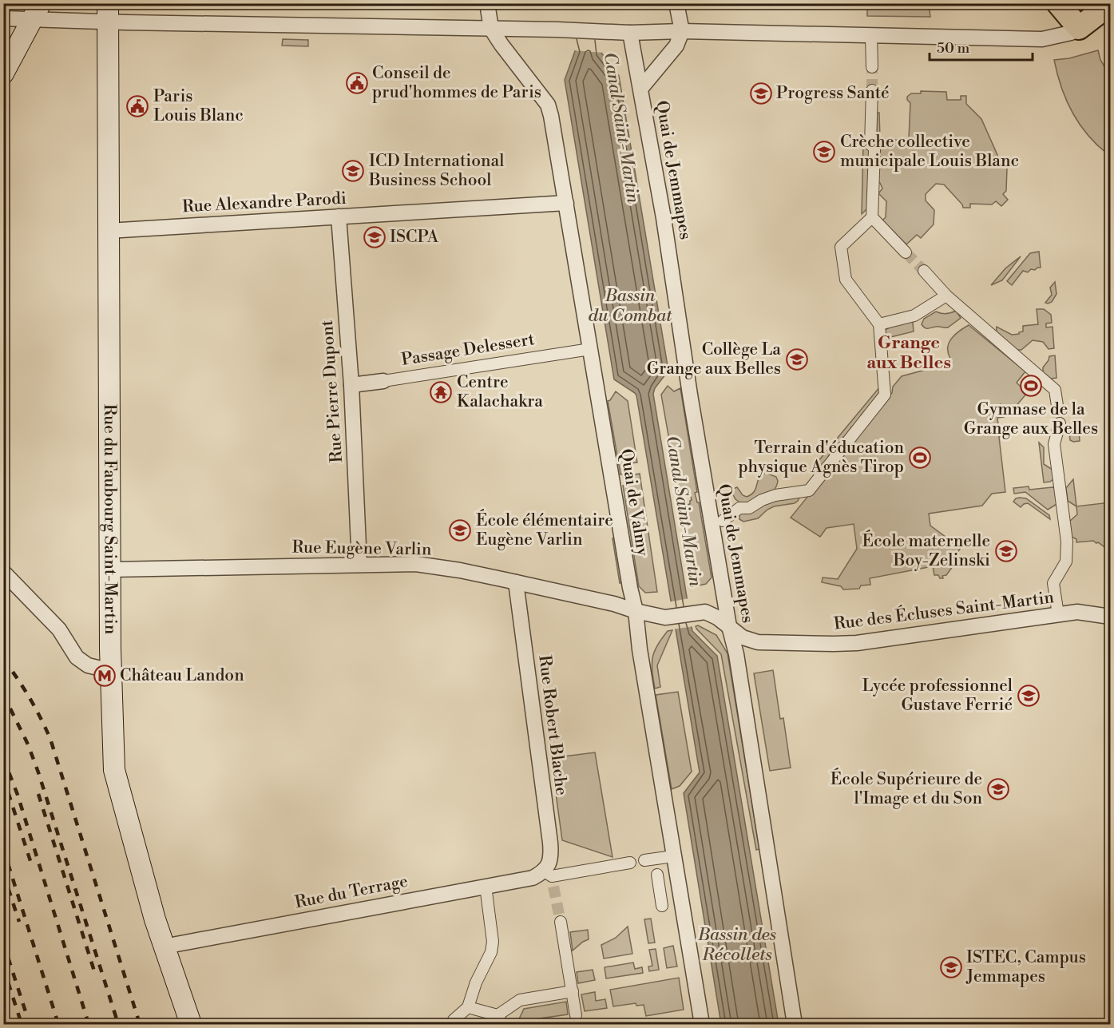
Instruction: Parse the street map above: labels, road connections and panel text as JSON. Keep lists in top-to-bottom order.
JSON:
{
  "streets": {
    "main road": ["Rue du Faubourg Saint-Martin"],
    "street": [
      "Quai de Jemmapes",
      "Rue Alexandre Parodi",
      "Passage Delessert",
      "Rue Pierre Dupont",
      "Quai de Valmy",
      "Rue Eugène Varlin",
      "Rue des Écluses Saint-Martin",
      "Rue Robert Blache",
      "Rue du Terrage"
    ]
  },
  "crossings": [
    ["Quai de Jemmapes", "Rue des Écluses Saint-Martin"],
    ["Rue Alexandre Parodi", "Rue Pierre Dupont"],
    ["Rue Alexandre Parodi", "Quai de Valmy"],
    ["Rue Alexandre Parodi", "Rue du Faubourg Saint-Martin"],
    ["Passage Delessert", "Rue Pierre Dupont"],
    ["Passage Delessert", "Quai de Valmy"],
    ["Rue Pierre Dupont", "Rue Eugène Varlin"],
    ["Quai de Valmy", "Rue Eugène Varlin"],
    ["Rue du Faubourg Saint-Martin", "Rue Eugène Varlin"],
    ["Rue du Faubourg Saint-Martin", "Rue du Terrage"],
    ["Rue Eugène Varlin", "Rue des Écluses Saint-Martin"],
    ["Rue Eugène Varlin", "Rue Robert Blache"],
    ["Rue Robert Blache", "Rue du Terrage"]
  ],
  "districts": ["Grange aux Belles"],
  "water": ["Canal Saint-Martin", "Bassin du Combat", "Bassin des Récollets"],
  "places": {
    "public building": ["Conseil de prud'hommes de Paris", "Paris Louis Blanc"],
    "school or university": [
      "Progress Santé",
      "Crèche collective municipale Louis Blanc",
      "ICD International Business School",
      "ISCPA",
      "Collège La Grange aux Belles",
      "École élémentaire Eugène Varlin",
      "École maternelle Boy-Zelinski",
      "Lycée professionnel Gustave Ferrié",
      "École Supérieure de l'Image et du Son",
      "ISTEC, Campus Jemmapes"
    ],
    "sports": ["Gymnase de la Grange aux Belles", "Terrain d'éducation physique Agnès Tirop"],
    "temple": ["Centre Kalachakra"],
    "metro station": ["Château Landon"]
  },
  "scale_bar": "50 m"
}
